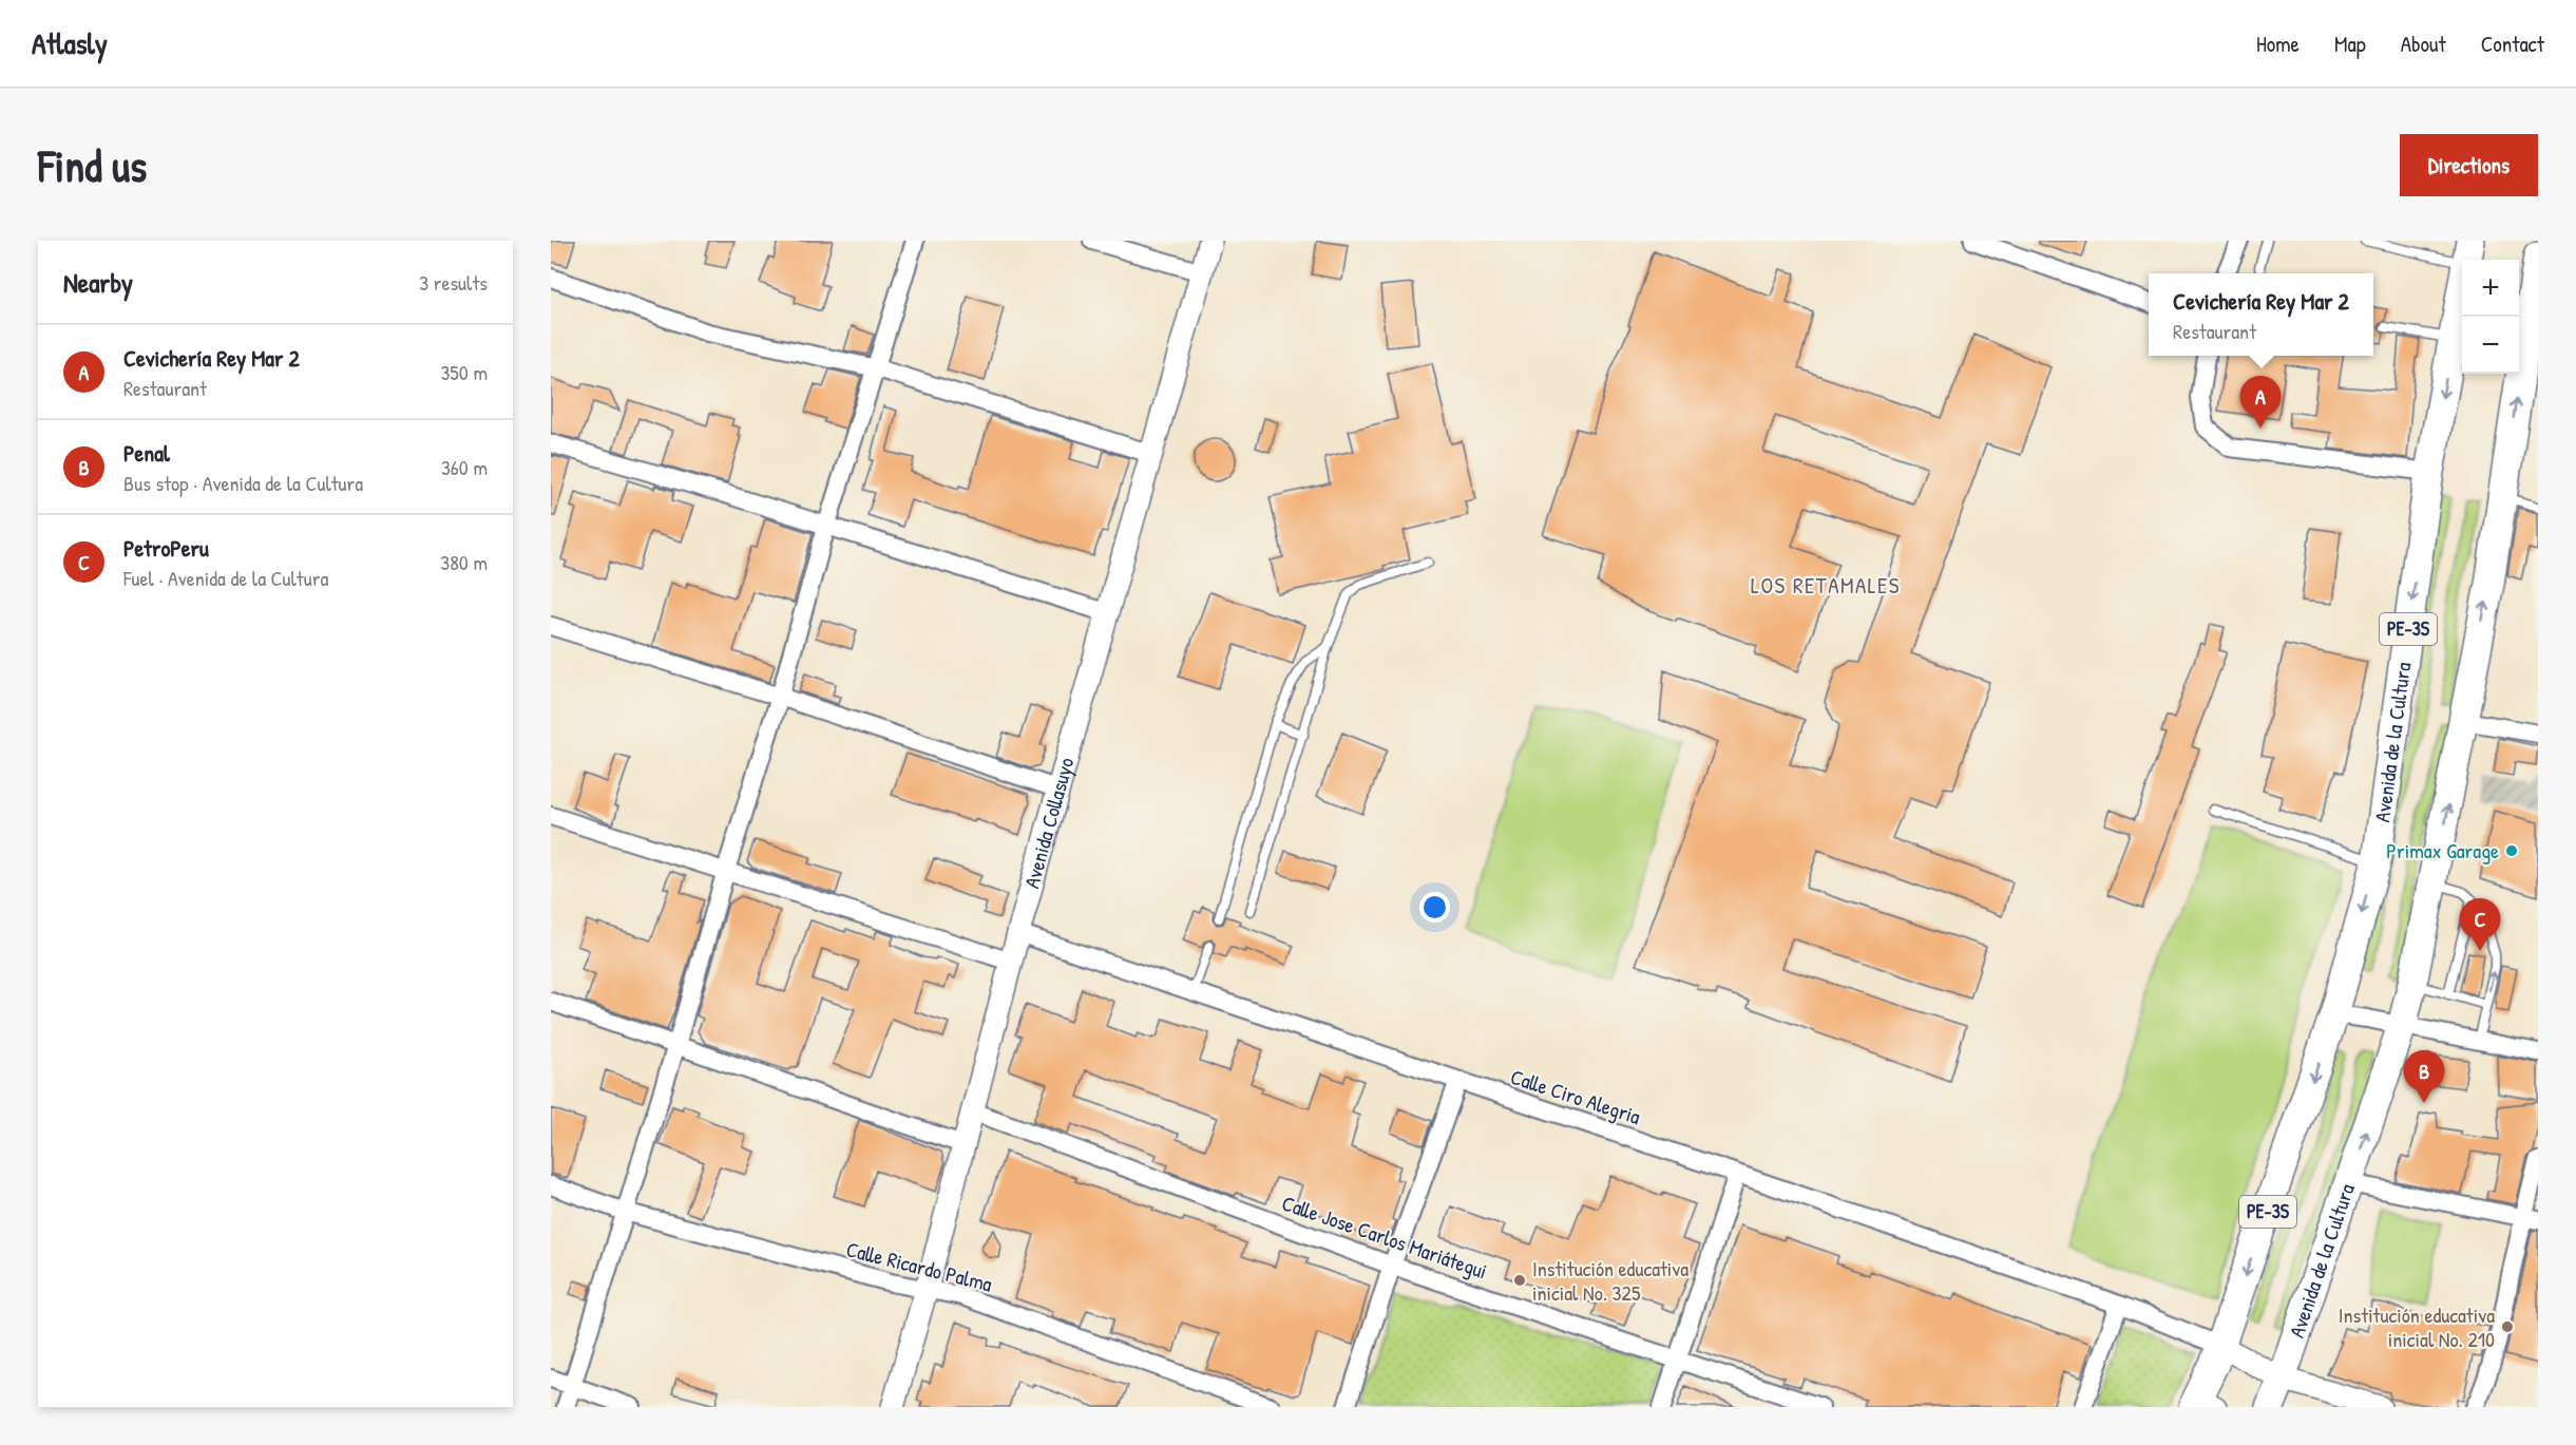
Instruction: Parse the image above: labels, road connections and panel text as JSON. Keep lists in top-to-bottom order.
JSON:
{
  "streets": {
    "highway": ["PE-3S", "Avenida de la Cultura"],
    "street": [
      "Avenida Collasuyo",
      "Calle Ciro Alegria",
      "Calle Jose Carlos Mariátegui",
      "Calle Ricardo Palma"
    ]
  },
  "crossings": [
    ["Avenida de la Cultura", "Calle Ciro Alegria"],
    ["Avenida Collasuyo", "Calle Ciro Alegria"],
    ["Avenida Collasuyo", "Calle Jose Carlos Mariátegui"],
    ["Avenida Collasuyo", "Calle Ricardo Palma"]
  ],
  "districts": ["LOS RETAMALES"],
  "places": ["Primax Garage", "Institución educativa inicial No. 325", "Institución educativa inicial No. 210"],
  "page": {
    "header": "Atlasly",
    "nav": [
      "Home",
      "Map",
      "About",
      "Contact"
    ],
    "buttons": "Directions",
    "title": "Find us",
    "heading": ["Nearby", "3 results"],
    "map_buttons": ["+", "−"],
    "popup": ["Cevichería Rey Mar 2", "Restaurant"],
    "list": [
      {
        "mark": "A",
        "name": "Cevichería Rey Mar 2",
        "note": "Restaurant",
        "value": "350 m"
      },
      {
        "mark": "B",
        "name": "Penal",
        "note": "Bus stop · Avenida de la Cultura",
        "value": "360 m"
      },
      {
        "mark": "C",
        "name": "PetroPeru",
        "note": "Fuel · Avenida de la Cultura",
        "value": "380 m"
      }
    ],
    "pins": ["A", "C", "B"]
  }
}
